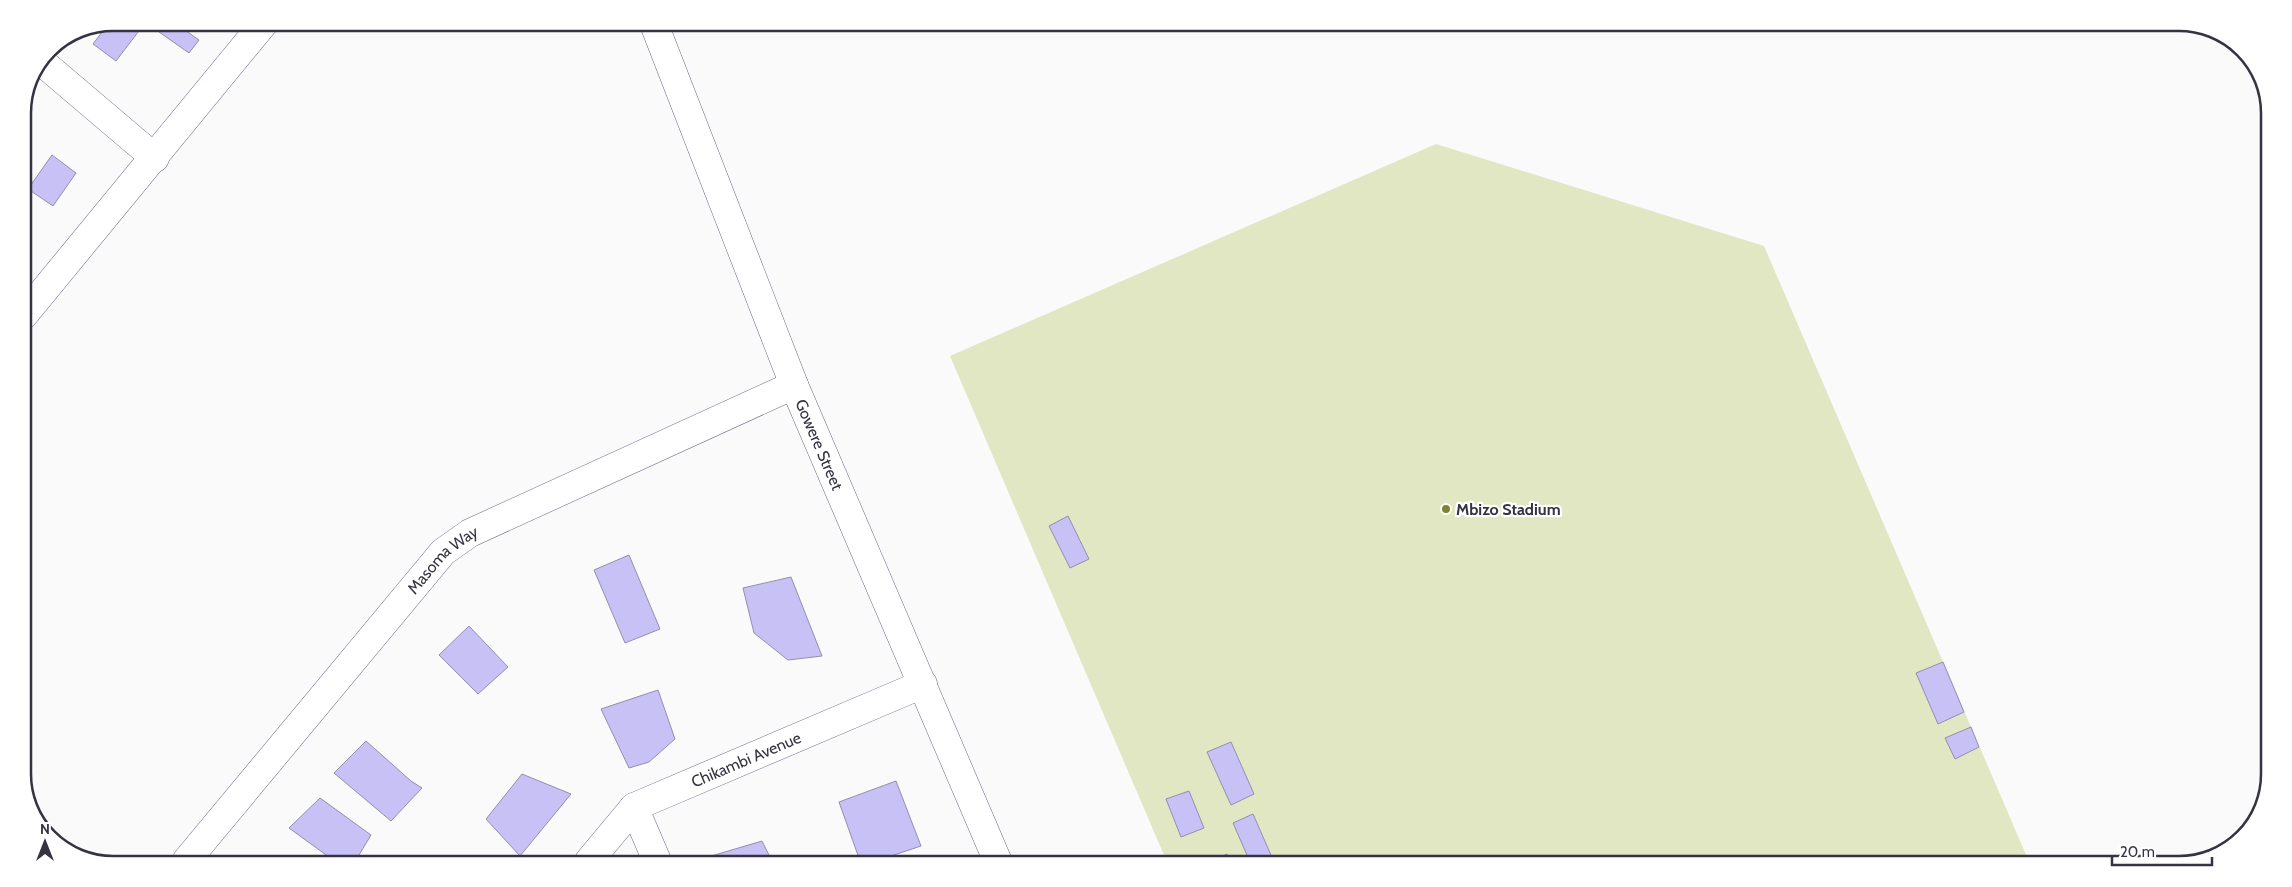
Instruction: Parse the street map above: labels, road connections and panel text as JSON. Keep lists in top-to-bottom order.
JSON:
{
  "streets": {
    "street": ["Gowere Street", "Masoma Way", "Chikambi Avenue"]
  },
  "crossings": [
    ["Gowere Street", "Masoma Way"],
    ["Gowere Street", "Chikambi Avenue"]
  ],
  "places": ["Mbizo Stadium"],
  "scale_bar": "20 m",
  "north": "top"
}
